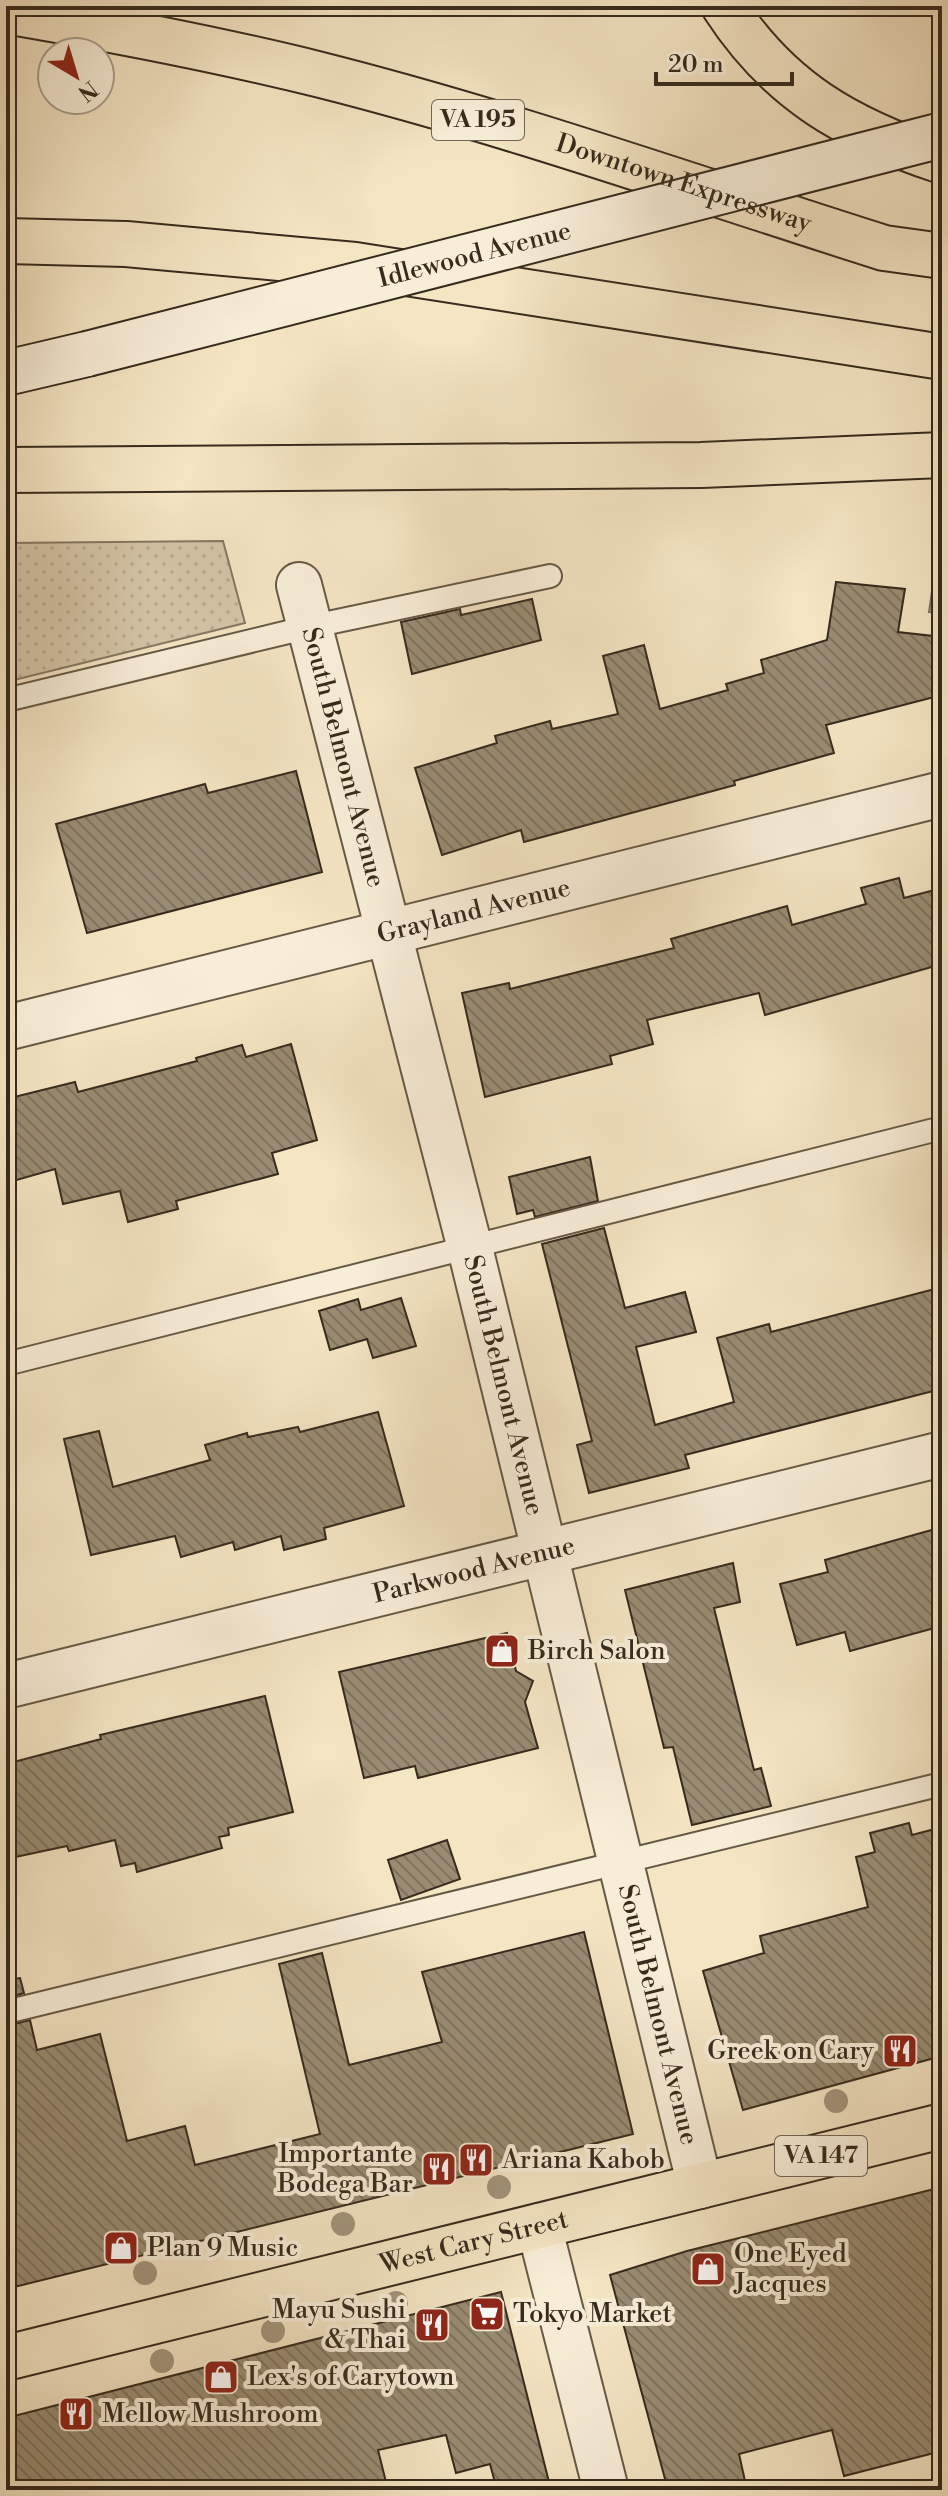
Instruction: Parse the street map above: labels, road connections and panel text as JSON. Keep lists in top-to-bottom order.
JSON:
{
  "streets": {
    "main road": [
      "VA 195",
      "Downtown Expressway",
      "VA 147",
      "West Cary Street"
    ],
    "street": [
      "Idlewood Avenue",
      "South Belmont Avenue",
      "Grayland Avenue",
      "Parkwood Avenue"
    ]
  },
  "crossings": [
    ["South Belmont Avenue", "Grayland Avenue"],
    ["South Belmont Avenue", "Parkwood Avenue"],
    ["South Belmont Avenue", "West Cary Street"]
  ],
  "places": {
    "shop": [
      "Birch Salon",
      "Plan 9 Music",
      "One Eyed Jacques",
      "Lex's of Carytown"
    ],
    "restaurant": [
      "Greek on Cary",
      "Ariana Kabob",
      "Importante Bodega Bar",
      "Mayu Sushi & Thai",
      "Mellow Mushroom"
    ],
    "supermarket": ["Tokyo Market"]
  },
  "scale_bar": "20 m",
  "north": "bottom right"
}
